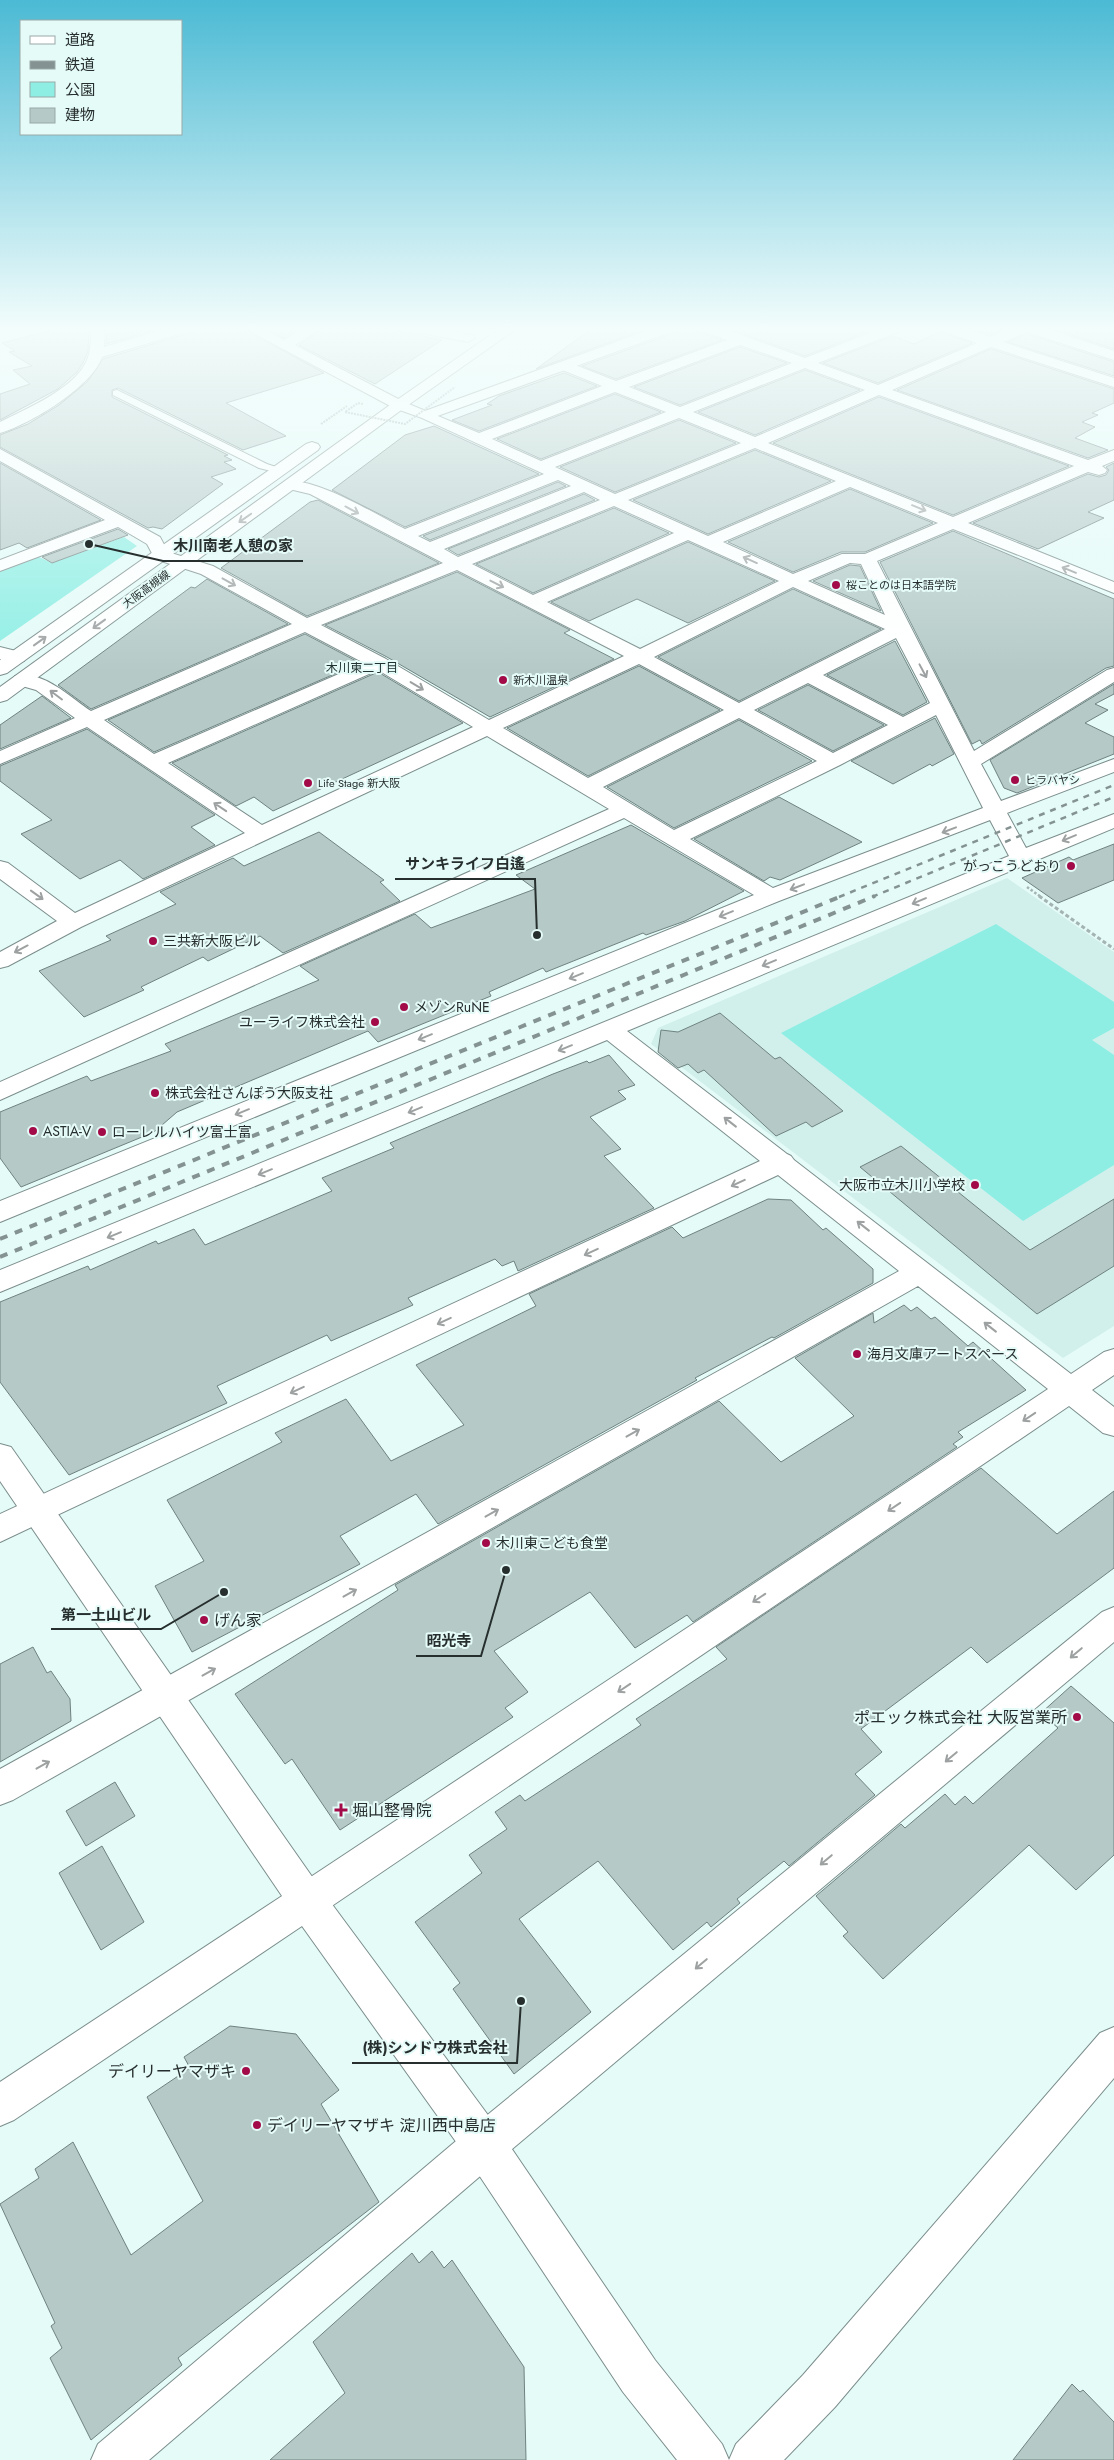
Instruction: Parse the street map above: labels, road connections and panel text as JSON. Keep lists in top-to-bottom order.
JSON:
{
  "streets": {
    "street": ["大阪高槻線"]
  },
  "districts": ["木川東二丁目"],
  "places": {
    "other": [
      "木川南老人憩の家",
      "桜ことのは日本語学院",
      "新木川温泉",
      "ヒラバヤシ",
      "Life Stage 新大阪",
      "がっこうどおり",
      "サンキライフ白遙",
      "三共新大阪ビル",
      "メゾンRuNE",
      "ユーライフ株式会社",
      "株式会社さんぽう大阪支社",
      "ASTIA-V",
      "ローレルハイツ富士富",
      "大阪市立木川小学校",
      "海月文庫アートスペース",
      "木川東こども食堂",
      "昭光寺",
      "第一土山ビル",
      "げん家",
      "ポエック株式会社 大阪営業所",
      "(株)シンドウ株式会社",
      "デイリーヤマザキ",
      "デイリーヤマザキ 淀川西中島店"
    ],
    "health": ["堀山整骨院"]
  },
  "legend": [
    "道路",
    "鉄道",
    "公園",
    "建物"
  ]
}
